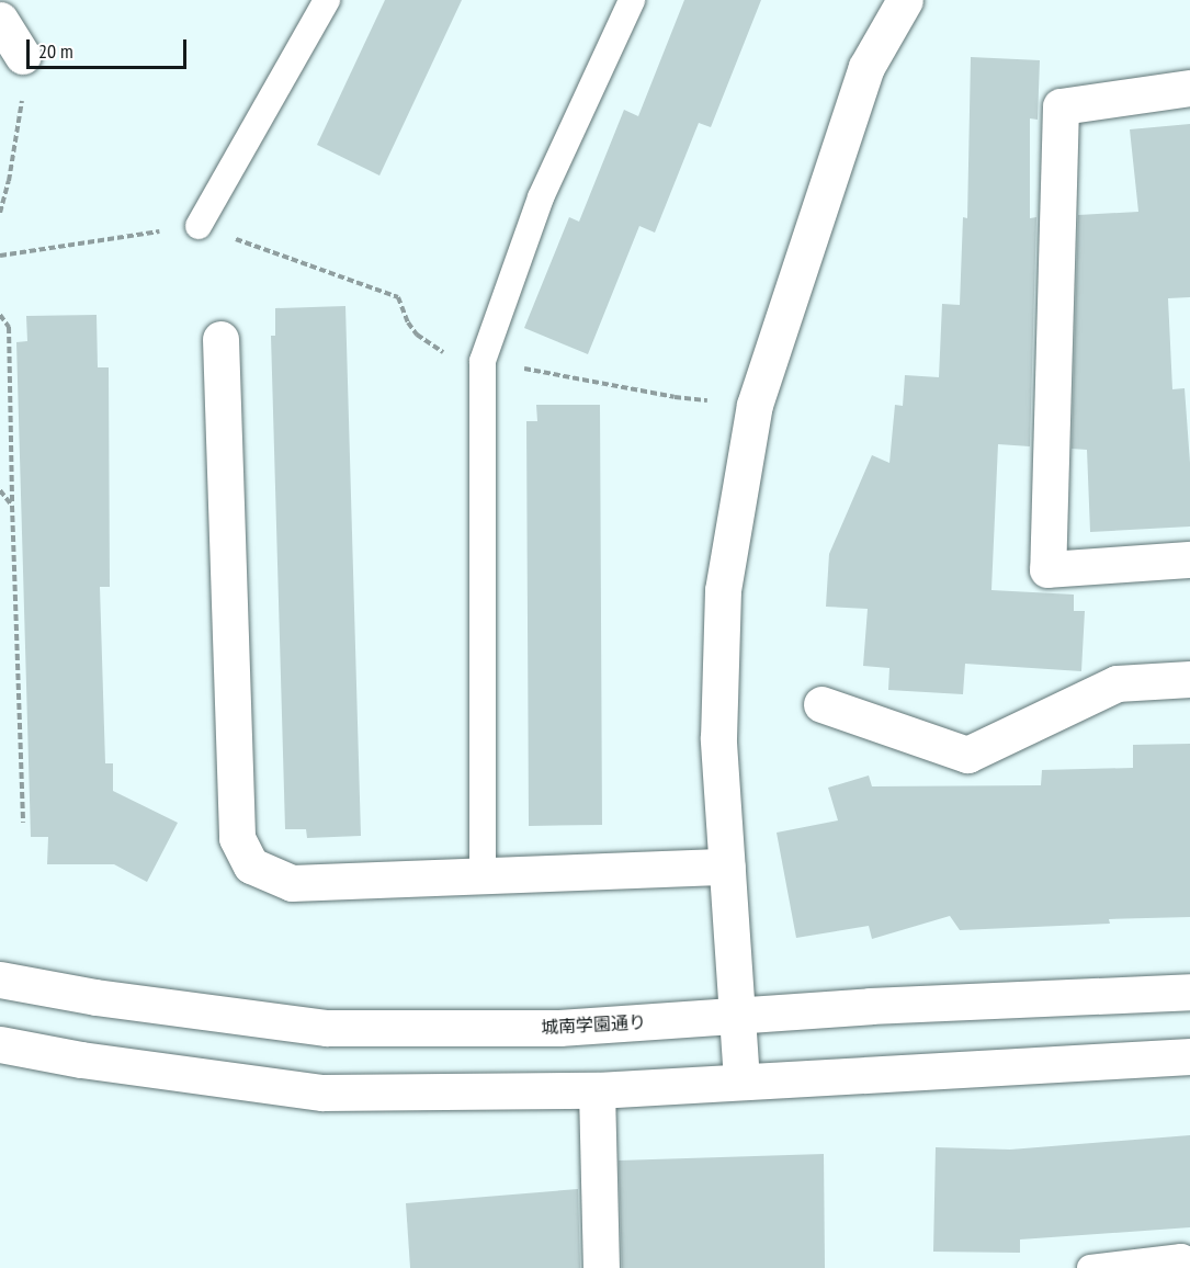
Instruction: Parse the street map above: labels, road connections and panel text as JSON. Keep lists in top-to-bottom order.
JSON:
{
  "streets": {
    "street": ["城南学園通り"]
  },
  "scale_bar": "20 m"
}
